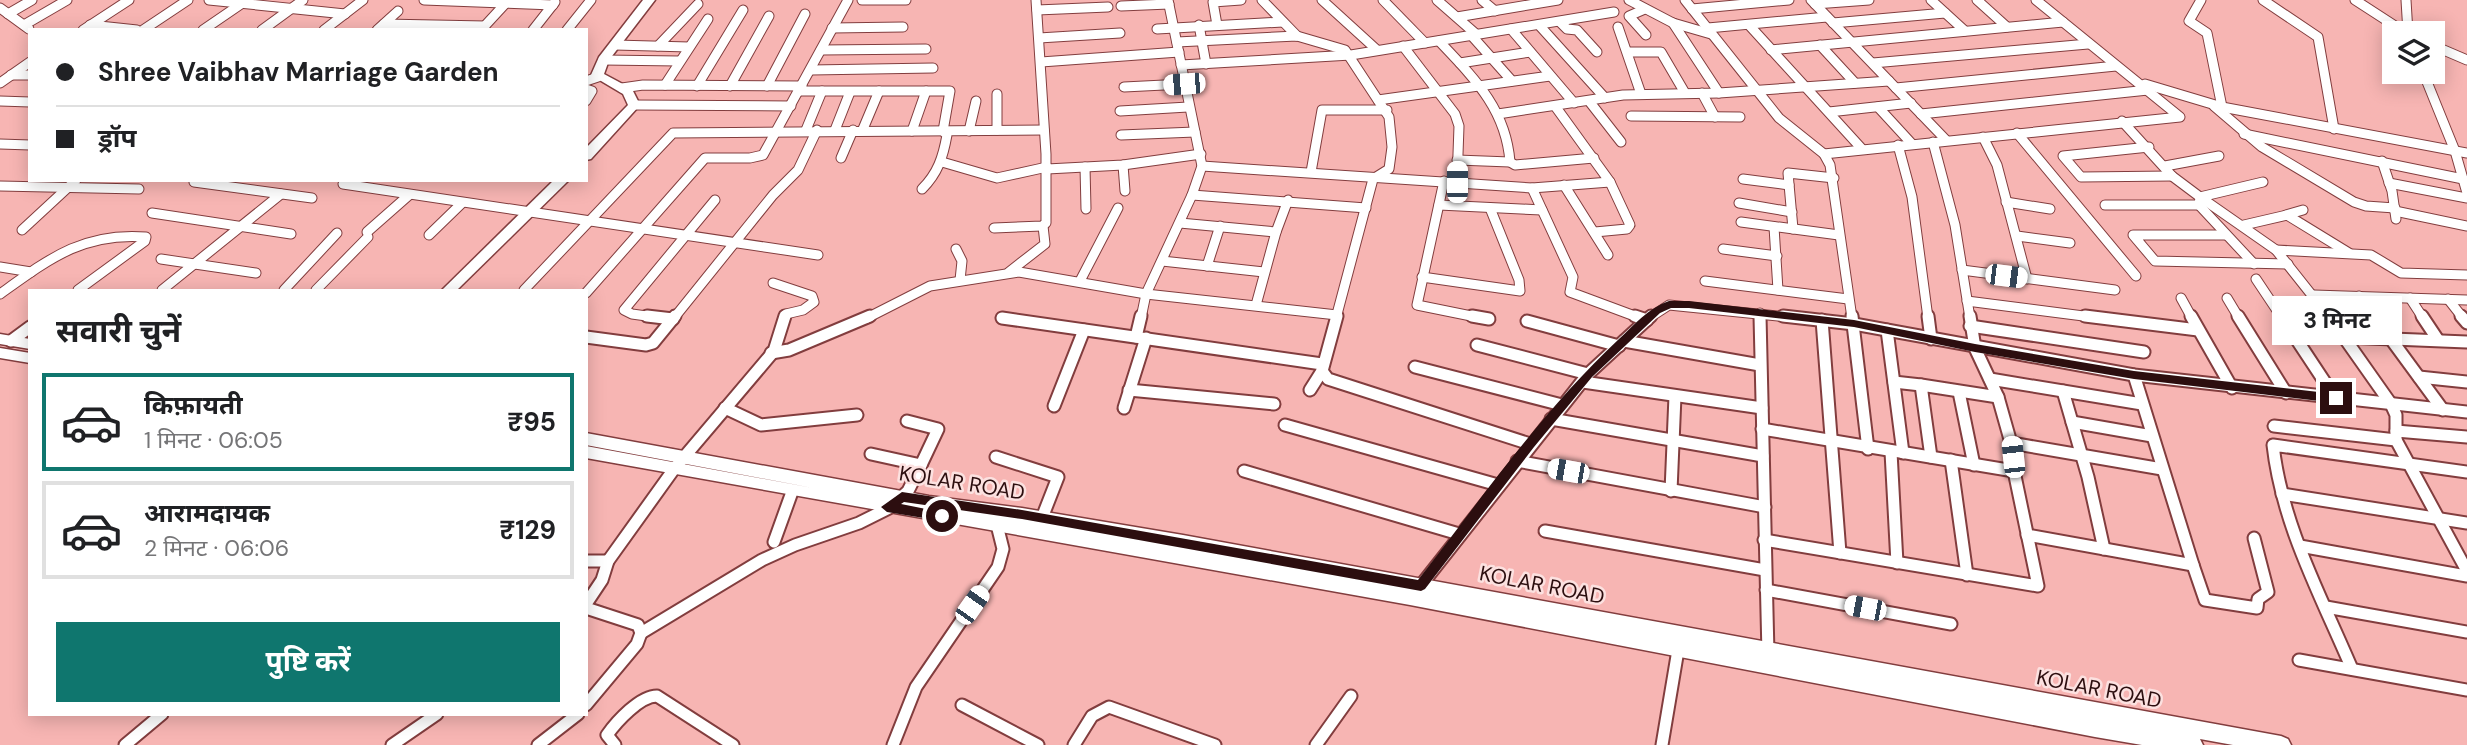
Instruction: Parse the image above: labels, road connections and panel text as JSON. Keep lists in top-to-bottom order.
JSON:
{
  "streets": {
    "main road": ["KOLAR ROAD"]
  },
  "page": {
    "banner": ["Shree Vaibhav Marriage Garden", "ड्रॉप"],
    "heading": "सवारी चुनें",
    "bubble": "3 मिनट",
    "list": [
      {
        "name": "किफ़ायती",
        "note": "1 मिनट · 06:05",
        "value": "₹95"
      },
      {
        "name": "आरामदायक",
        "note": "2 मिनट · 06:06",
        "value": "₹129"
      }
    ],
    "buttons": "पुष्टि करें"
  }
}
